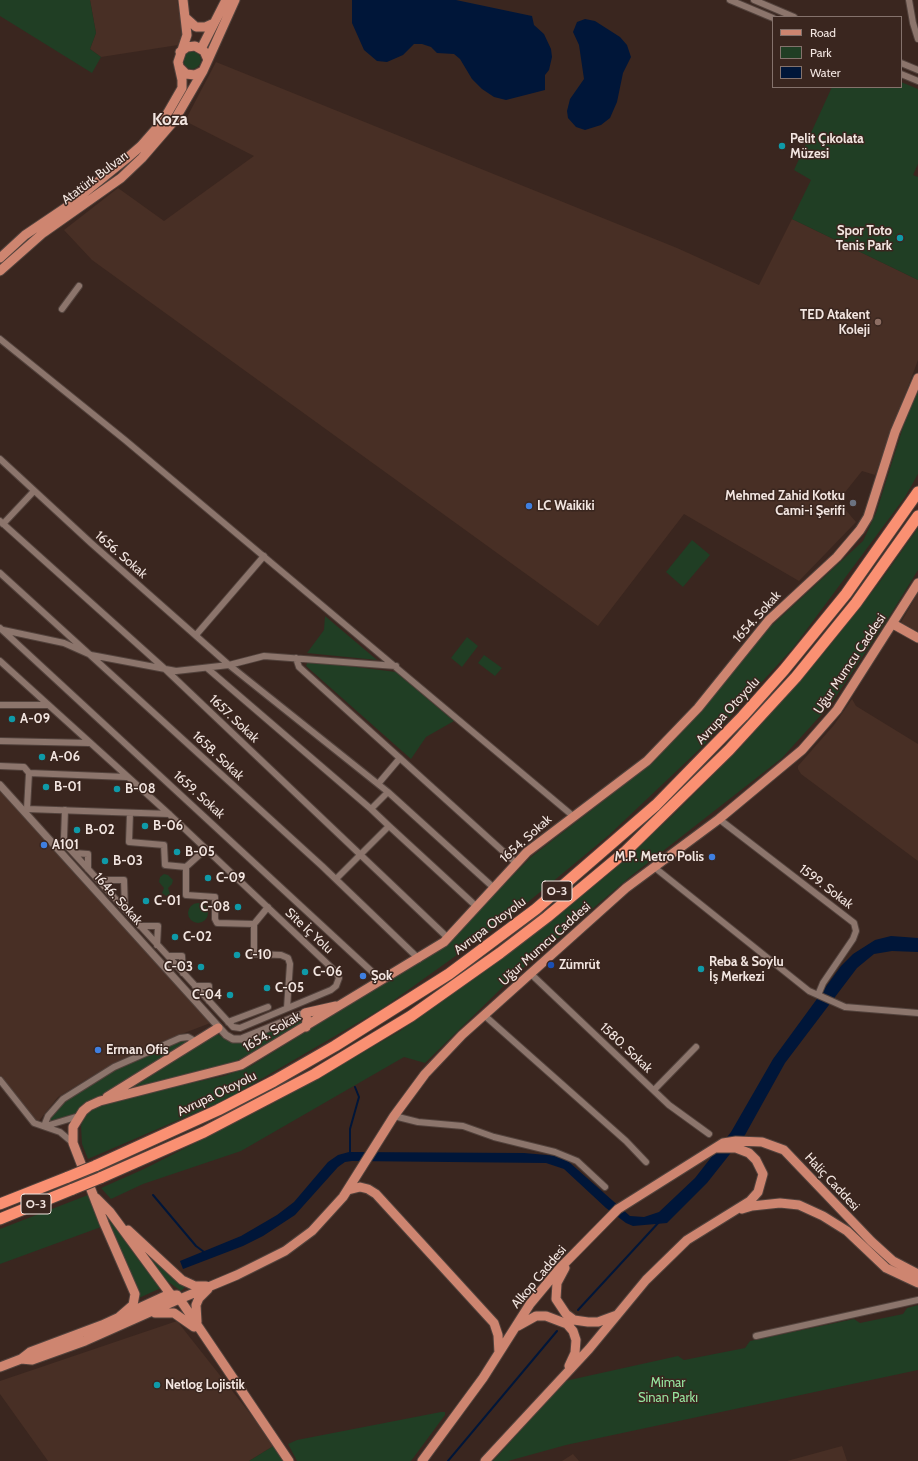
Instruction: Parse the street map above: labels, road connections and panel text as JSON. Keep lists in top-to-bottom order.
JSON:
{
  "streets": {
    "highway": ["Avrupa Otoyolu", "O-3"],
    "main road": [
      "Atatürk Bulvarı",
      "1654. Sokak",
      "Uğur Mumcu Caddesi",
      "Haliç Caddesi",
      "Alkop Caddesi"
    ],
    "street": [
      "1656. Sokak",
      "1657. Sokak",
      "1658. Sokak",
      "1659. Sokak",
      "1599. Sokak",
      "1646. Sokak",
      "Site İç Yolu",
      "1580. Sokak"
    ]
  },
  "crossings": [
    ["1656. Sokak", "1654. Sokak"],
    ["1654. Sokak", "1657. Sokak"],
    ["1654. Sokak", "1658. Sokak"],
    ["1654. Sokak", "1659. Sokak"],
    ["Uğur Mumcu Caddesi", "1599. Sokak"],
    ["Uğur Mumcu Caddesi", "1580. Sokak"],
    ["Haliç Caddesi", "Alkop Caddesi"]
  ],
  "districts": ["Koza"],
  "parks": ["Mimar Sinan Parkı"],
  "places": [
    "Pelit Çıkolata Müzesi",
    "Spor Toto Tenis Park",
    "TED Atakent Koleji",
    "Mehmed Zahid Kotku Cami-i Şerifi",
    "LC Waikiki",
    "A-09",
    "A-06",
    "B-01",
    "B-08",
    "B-06",
    "B-02",
    "A101",
    "B-05",
    "M.P. Metro Polis",
    "B-03",
    "C-09",
    "C-01",
    "C-08",
    "C-02",
    "C-10",
    "Zümrüt",
    "C-03",
    "Reba & Soylu İş Merkezi",
    "C-06",
    "Şok",
    "C-05",
    "C-04",
    "Erman Ofis",
    "Netlog Lojistik"
  ],
  "legend": ["Road", "Park", "Water"]
}
